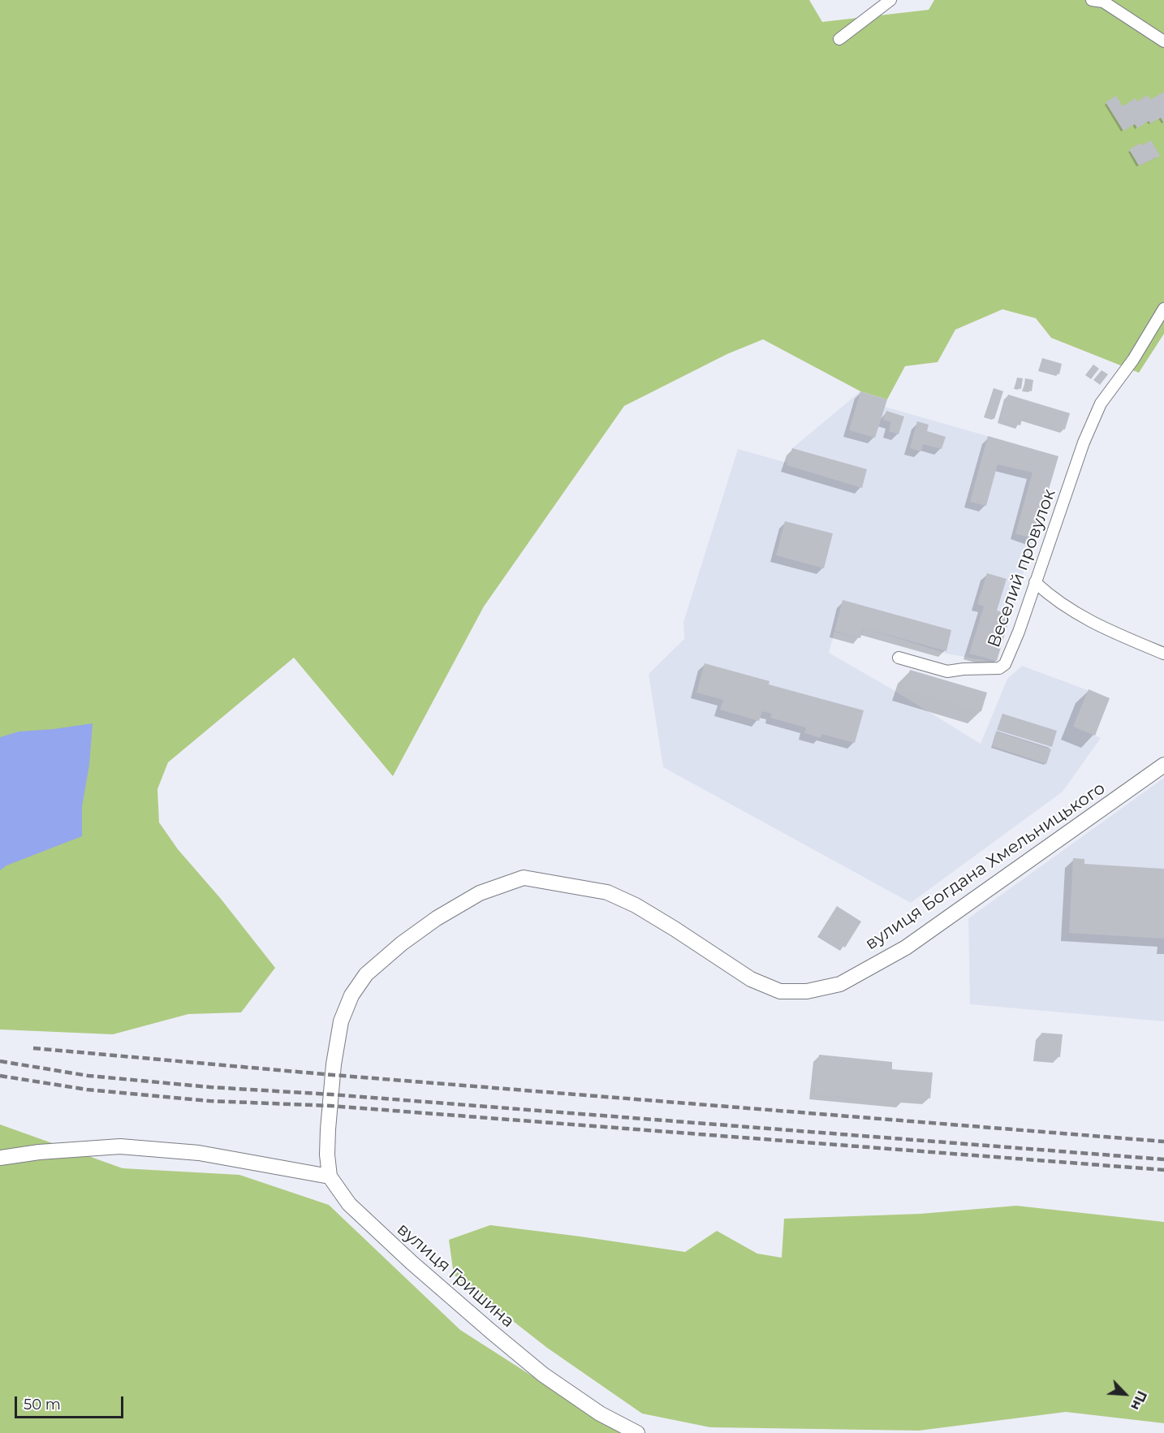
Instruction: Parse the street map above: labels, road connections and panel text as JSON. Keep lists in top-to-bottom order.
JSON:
{
  "streets": {
    "street": ["Веселий провулок", "вулиця Богдана Хмельницького", "вулиця Гришина"]
  },
  "crossings": [
    ["вулиця Богдана Хмельницького", "вулиця Гришина"]
  ],
  "scale_bar": "50 m",
  "north": "bottom right"
}
